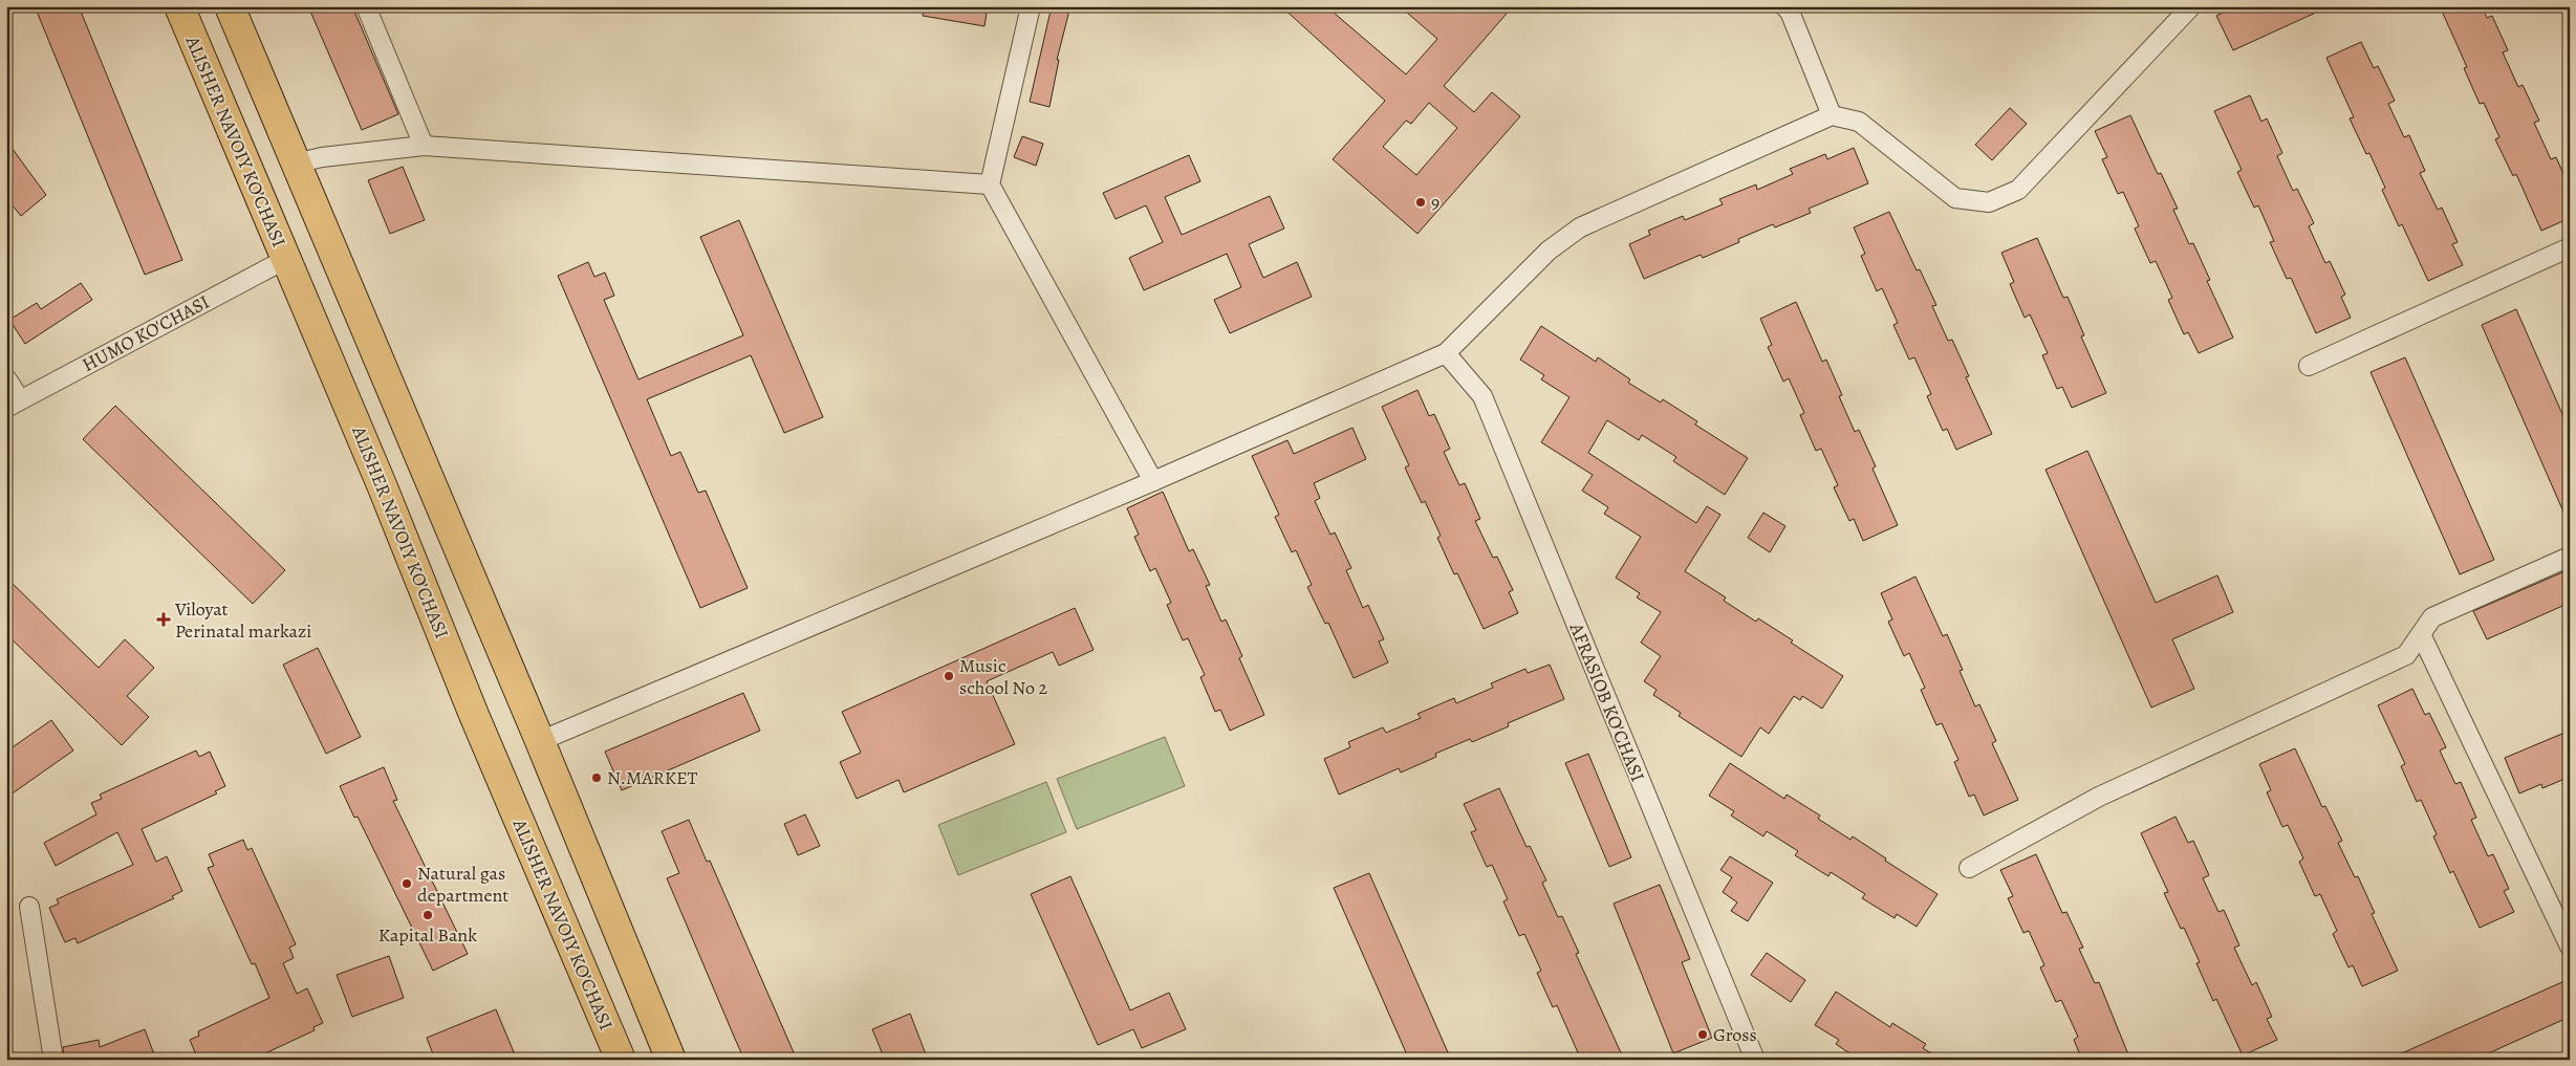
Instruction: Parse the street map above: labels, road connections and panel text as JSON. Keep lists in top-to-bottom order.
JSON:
{
  "streets": {
    "main road": ["ALISHER NAVOIY KO’CHASI"],
    "street": ["HUMO KO'CHASI", "AFRASIOB KO'CHASI"]
  },
  "crossings": [
    ["ALISHER NAVOIY KO’CHASI", "HUMO KO'CHASI"]
  ],
  "places": {
    "other": [
      "9",
      "Music school No 2",
      "N.MARKET",
      "Natural gas department",
      "Kapital Bank",
      "Gross"
    ],
    "health": ["Viloyat Perinatal markazi"]
  }
}
